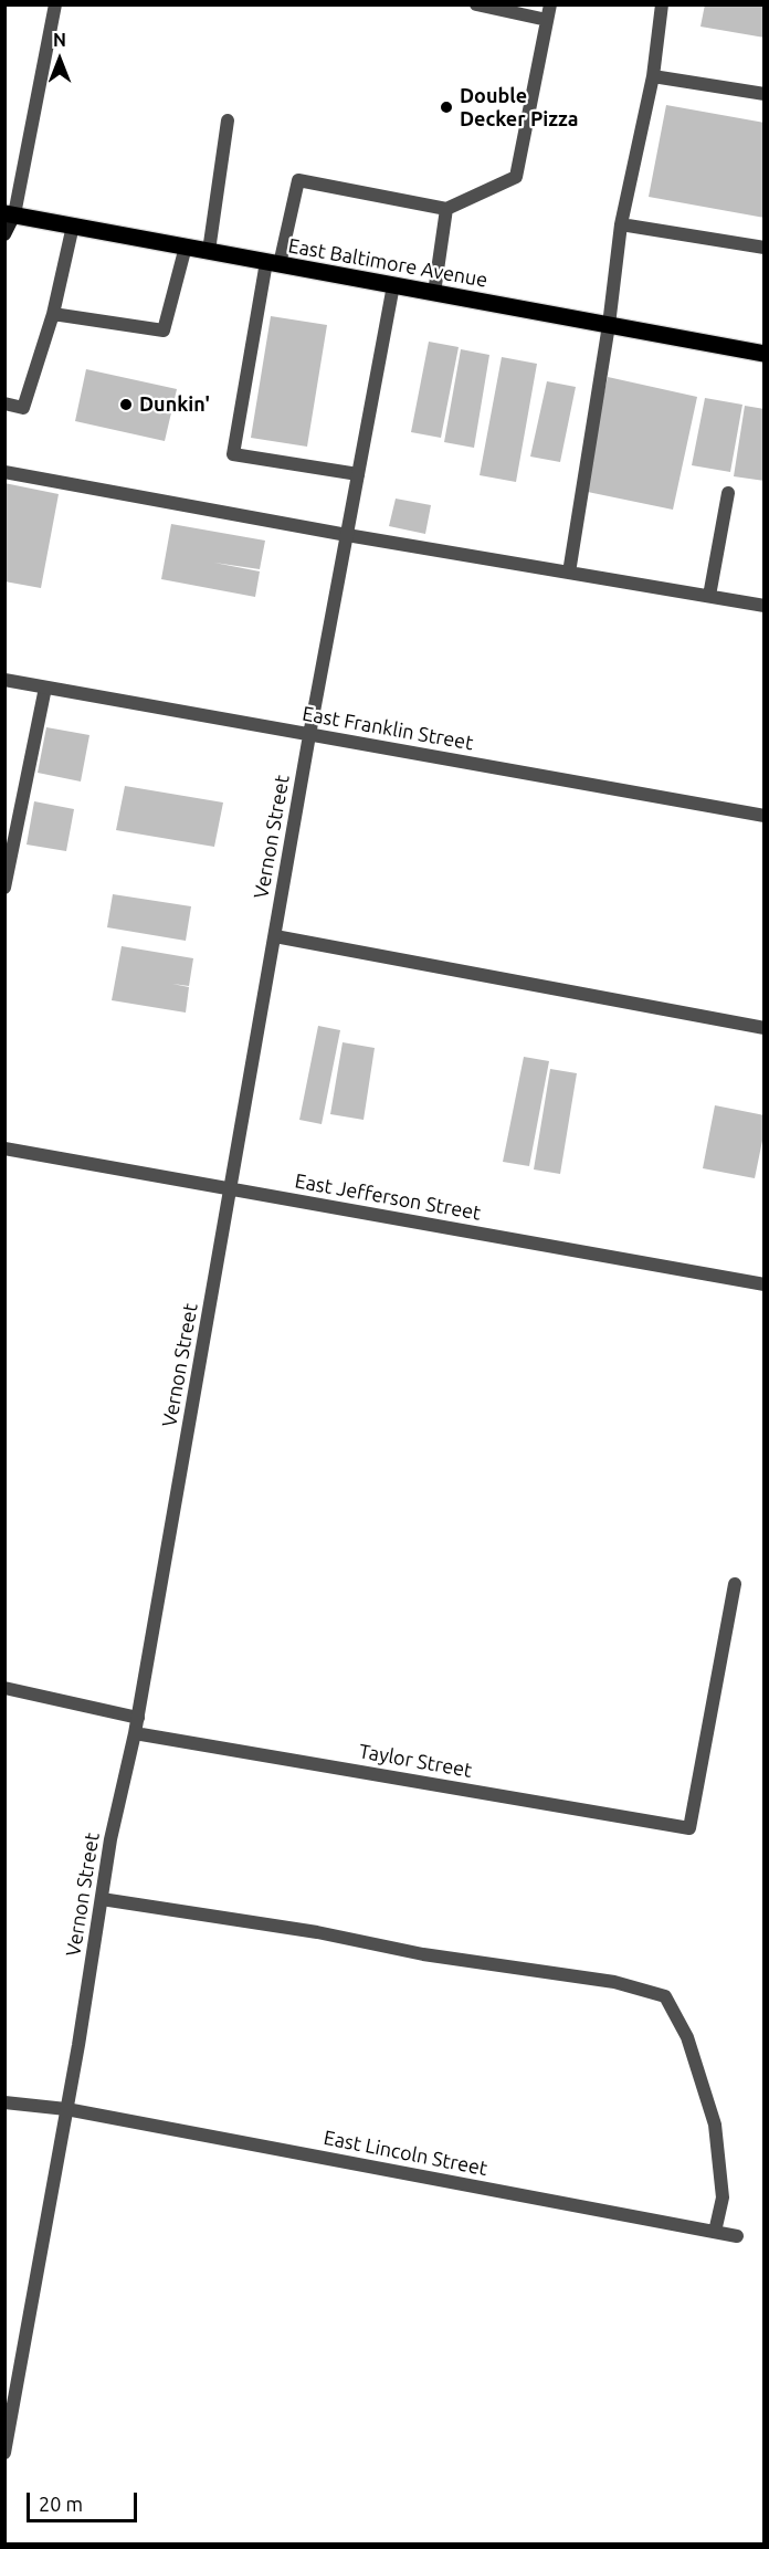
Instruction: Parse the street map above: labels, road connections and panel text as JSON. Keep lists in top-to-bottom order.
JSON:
{
  "streets": {
    "main road": ["East Baltimore Avenue"],
    "street": [
      "East Franklin Street",
      "Vernon Street",
      "East Jefferson Street",
      "Taylor Street",
      "East Lincoln Street"
    ]
  },
  "crossings": [
    ["East Baltimore Avenue", "Vernon Street"],
    ["East Franklin Street", "Vernon Street"],
    ["Vernon Street", "East Jefferson Street"],
    ["Vernon Street", "Taylor Street"],
    ["Vernon Street", "East Lincoln Street"]
  ],
  "places": ["Double Decker Pizza", "Dunkin'"],
  "scale_bar": "20 m",
  "north": "top"
}
